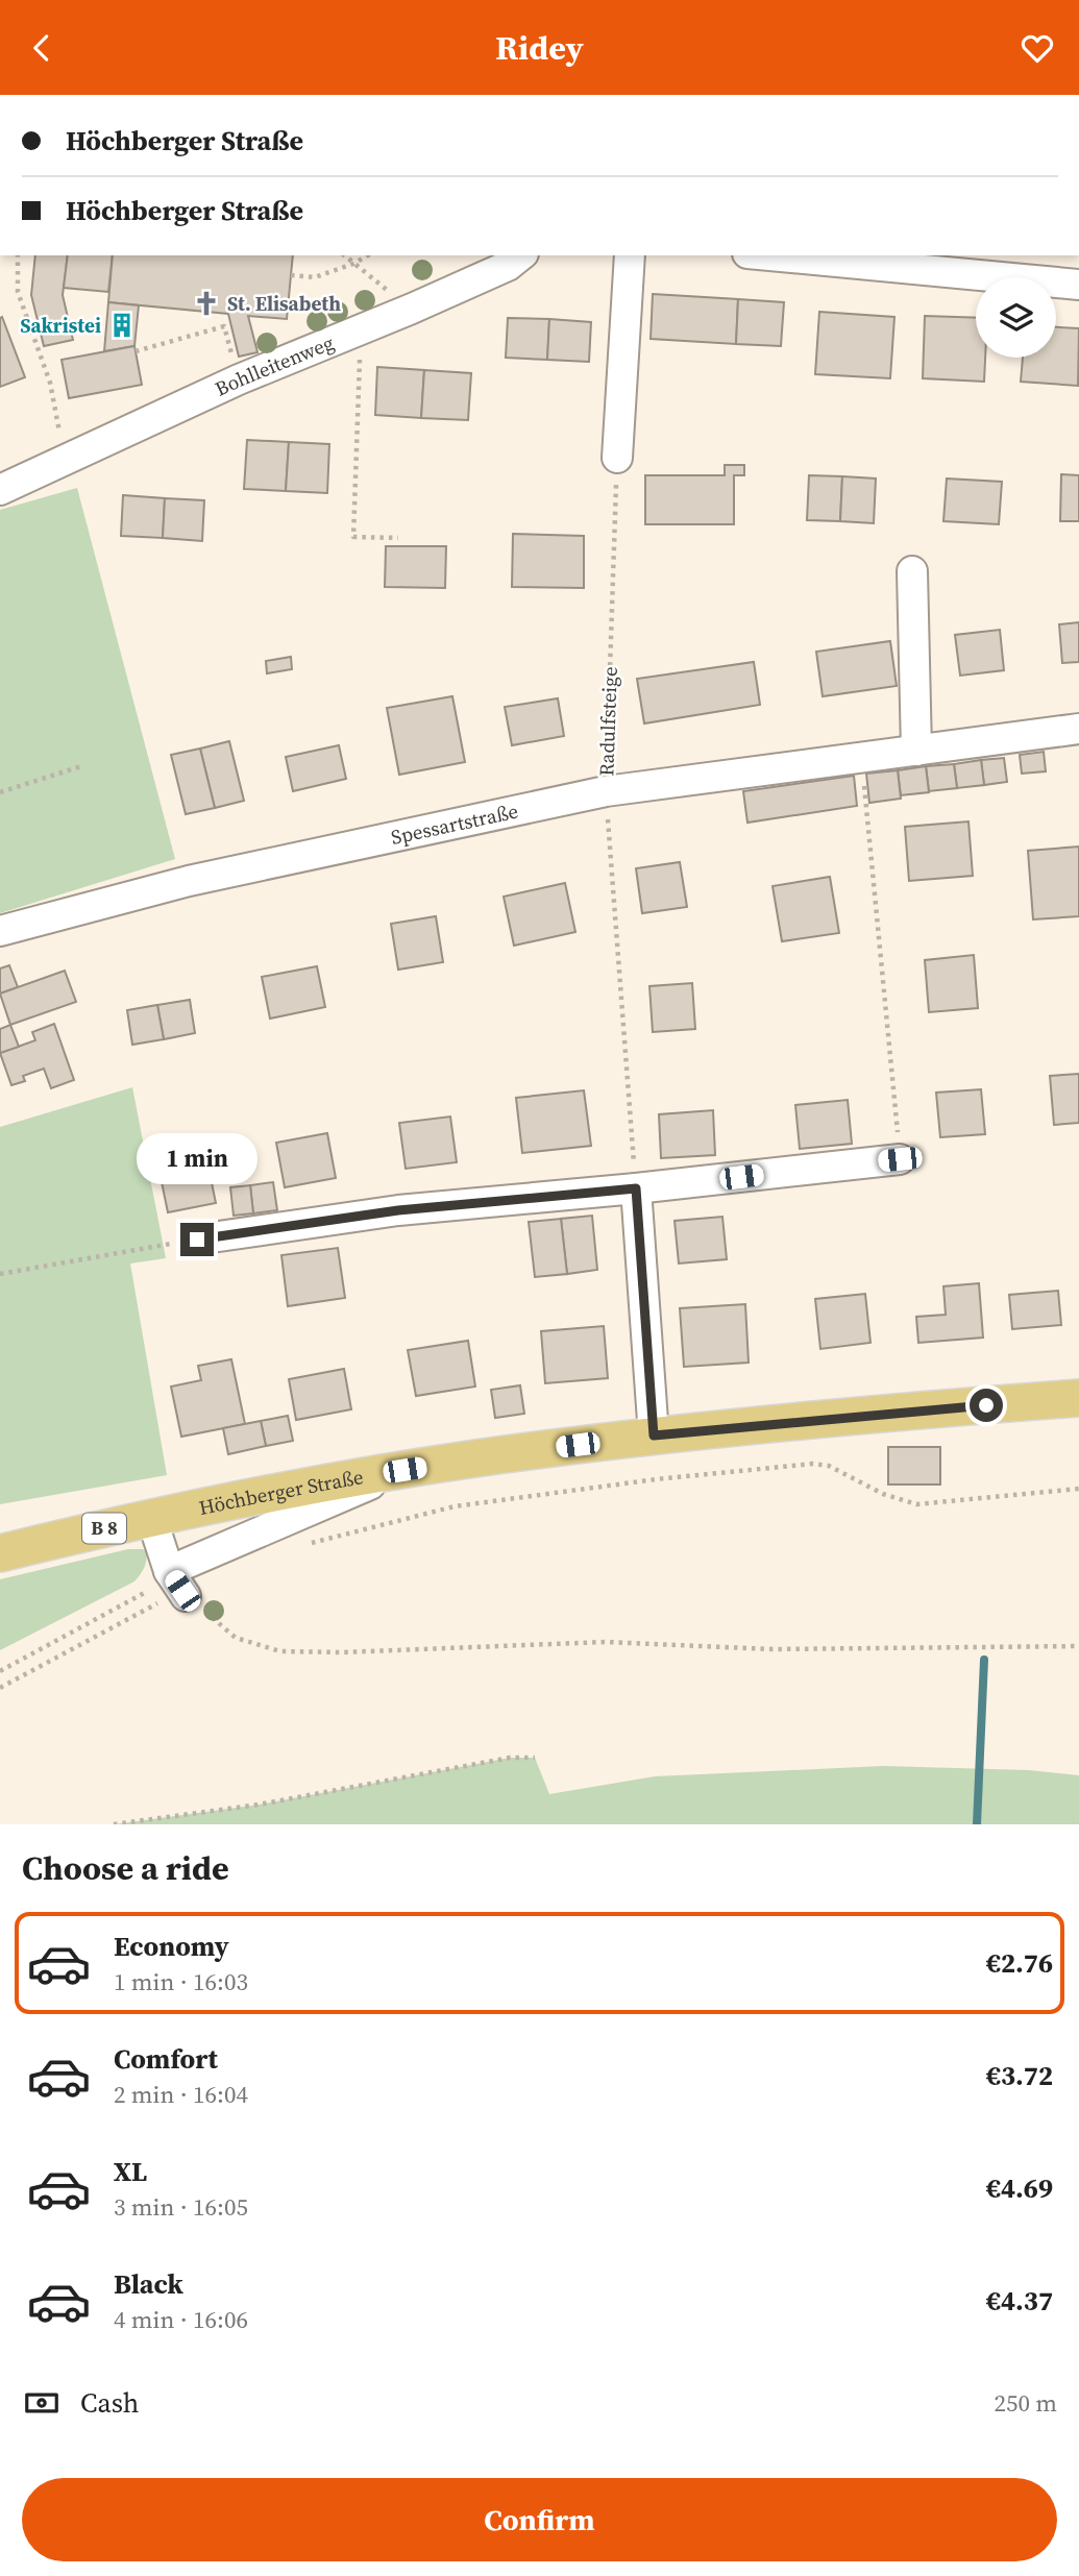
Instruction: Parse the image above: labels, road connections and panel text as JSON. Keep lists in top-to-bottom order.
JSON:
{
  "streets": {
    "main road": ["Höchberger Straße", "B 8"],
    "street": ["Bohlleitenweg", "Spessartstraße"],
    "path": ["Radulfsteige"]
  },
  "crossings": [
    ["Radulfsteige", "Spessartstraße"]
  ],
  "places": {
    "church": ["St. Elisabeth"],
    "building": ["Sakristei"]
  },
  "page": {
    "header": "Ridey",
    "banner": ["Höchberger Straße", "Höchberger Straße"],
    "bubble": "1 min",
    "heading": "Choose a ride",
    "list": [
      {
        "name": "Economy",
        "note": "1 min · 16:03",
        "value": "€2.76"
      },
      {
        "name": "Comfort",
        "note": "2 min · 16:04",
        "value": "€3.72"
      },
      {
        "name": "XL",
        "note": "3 min · 16:05",
        "value": "€4.69"
      },
      {
        "name": "Black",
        "note": "4 min · 16:06",
        "value": "€4.37"
      }
    ],
    "pay": ["Cash", "250 m"],
    "buttons": "Confirm"
  }
}
